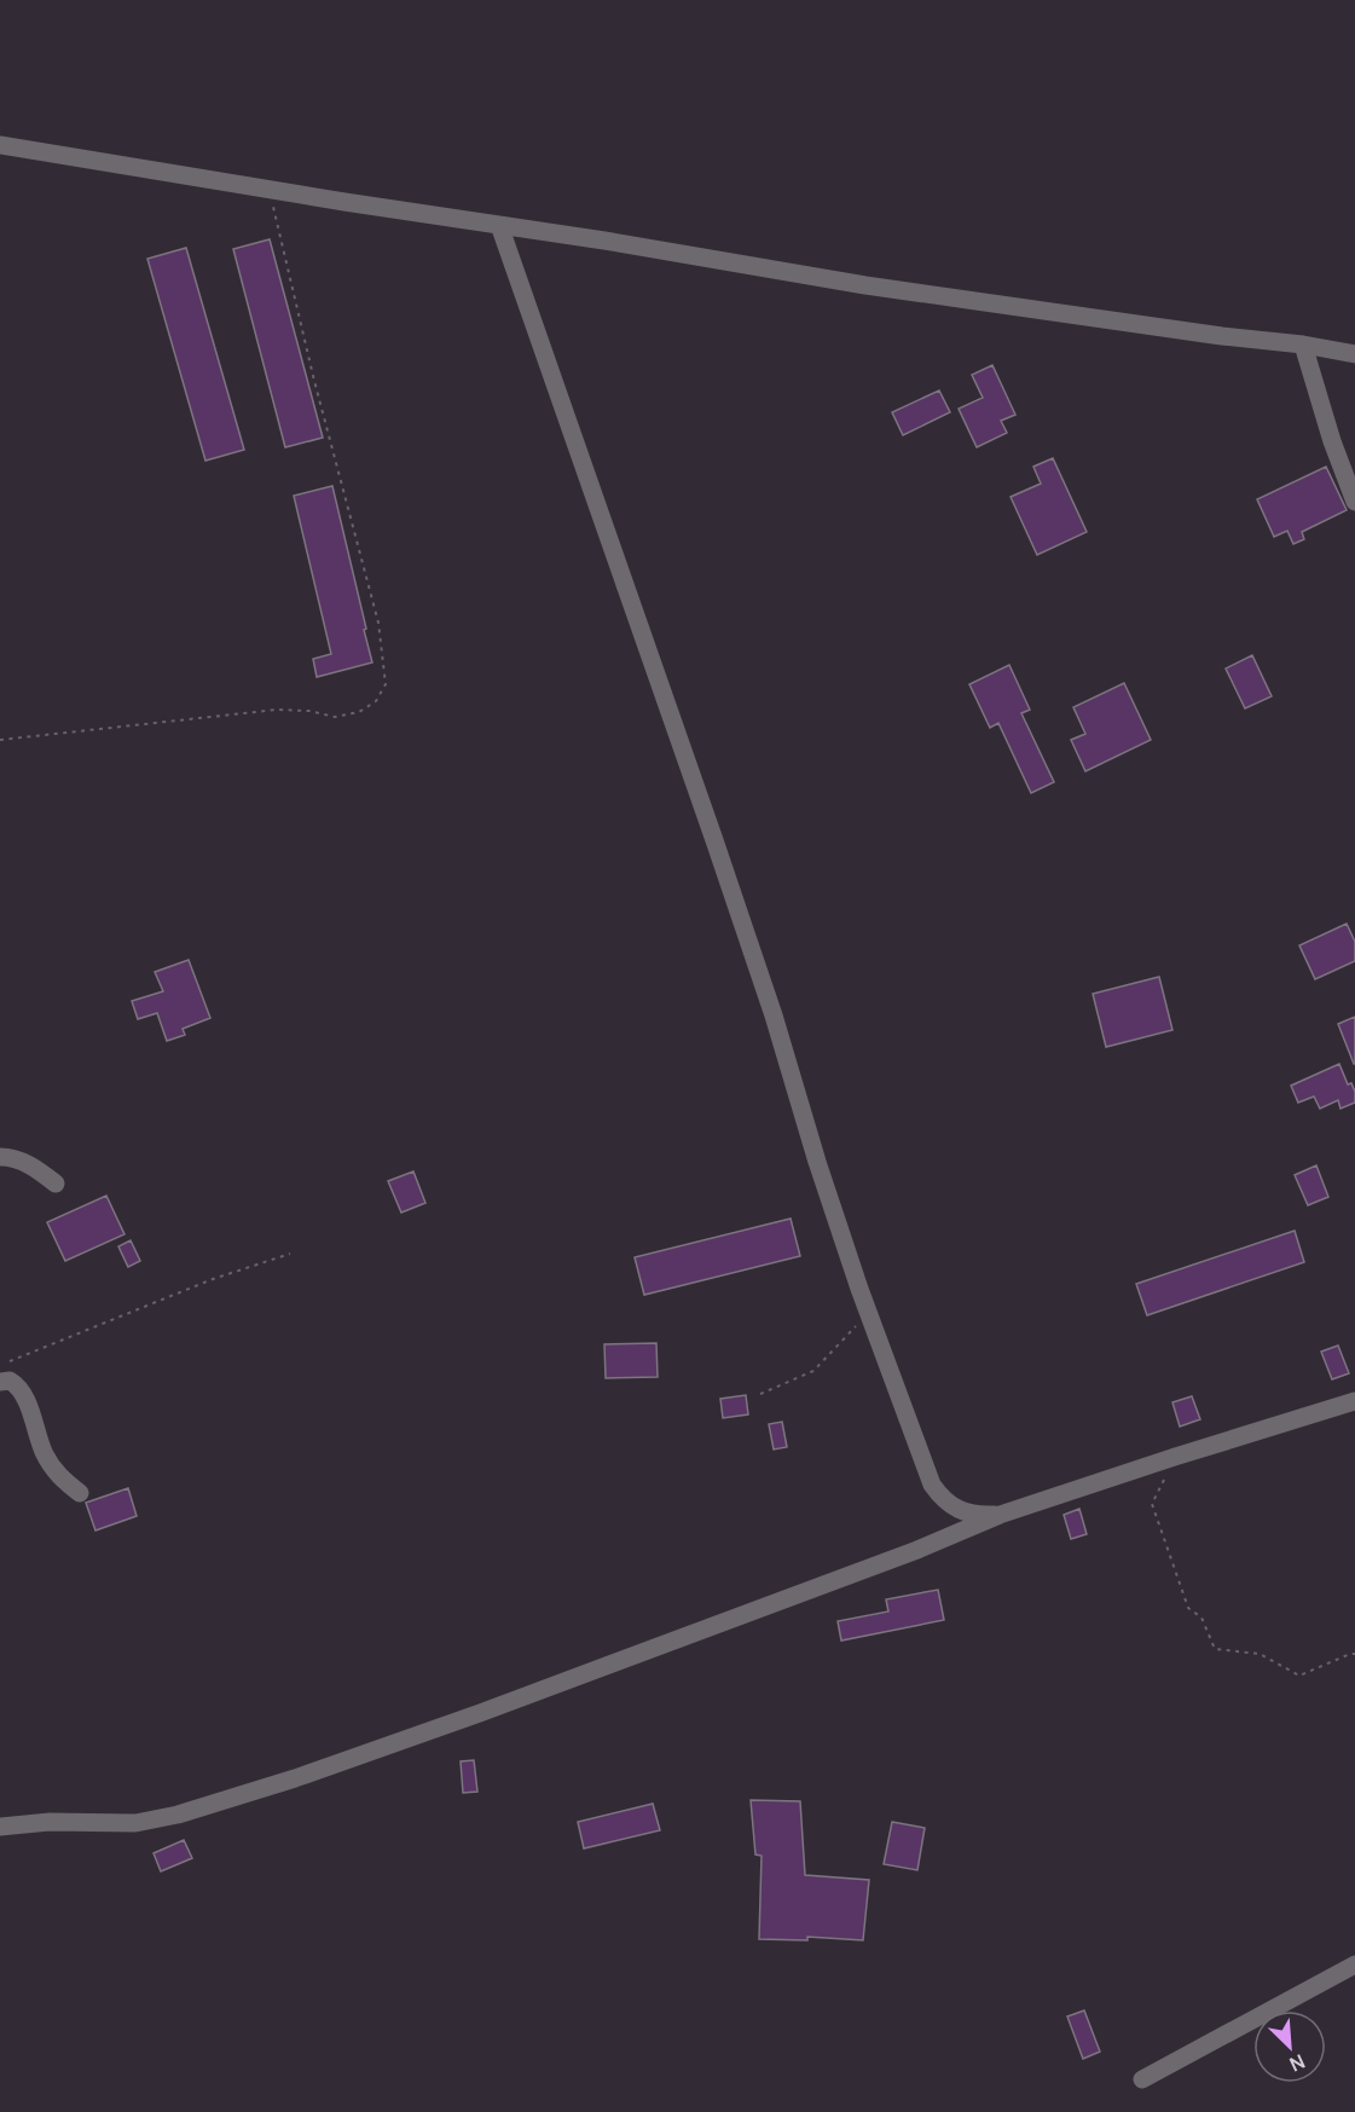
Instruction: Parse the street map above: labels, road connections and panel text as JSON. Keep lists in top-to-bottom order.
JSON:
{
  "north": "bottom right"
}
